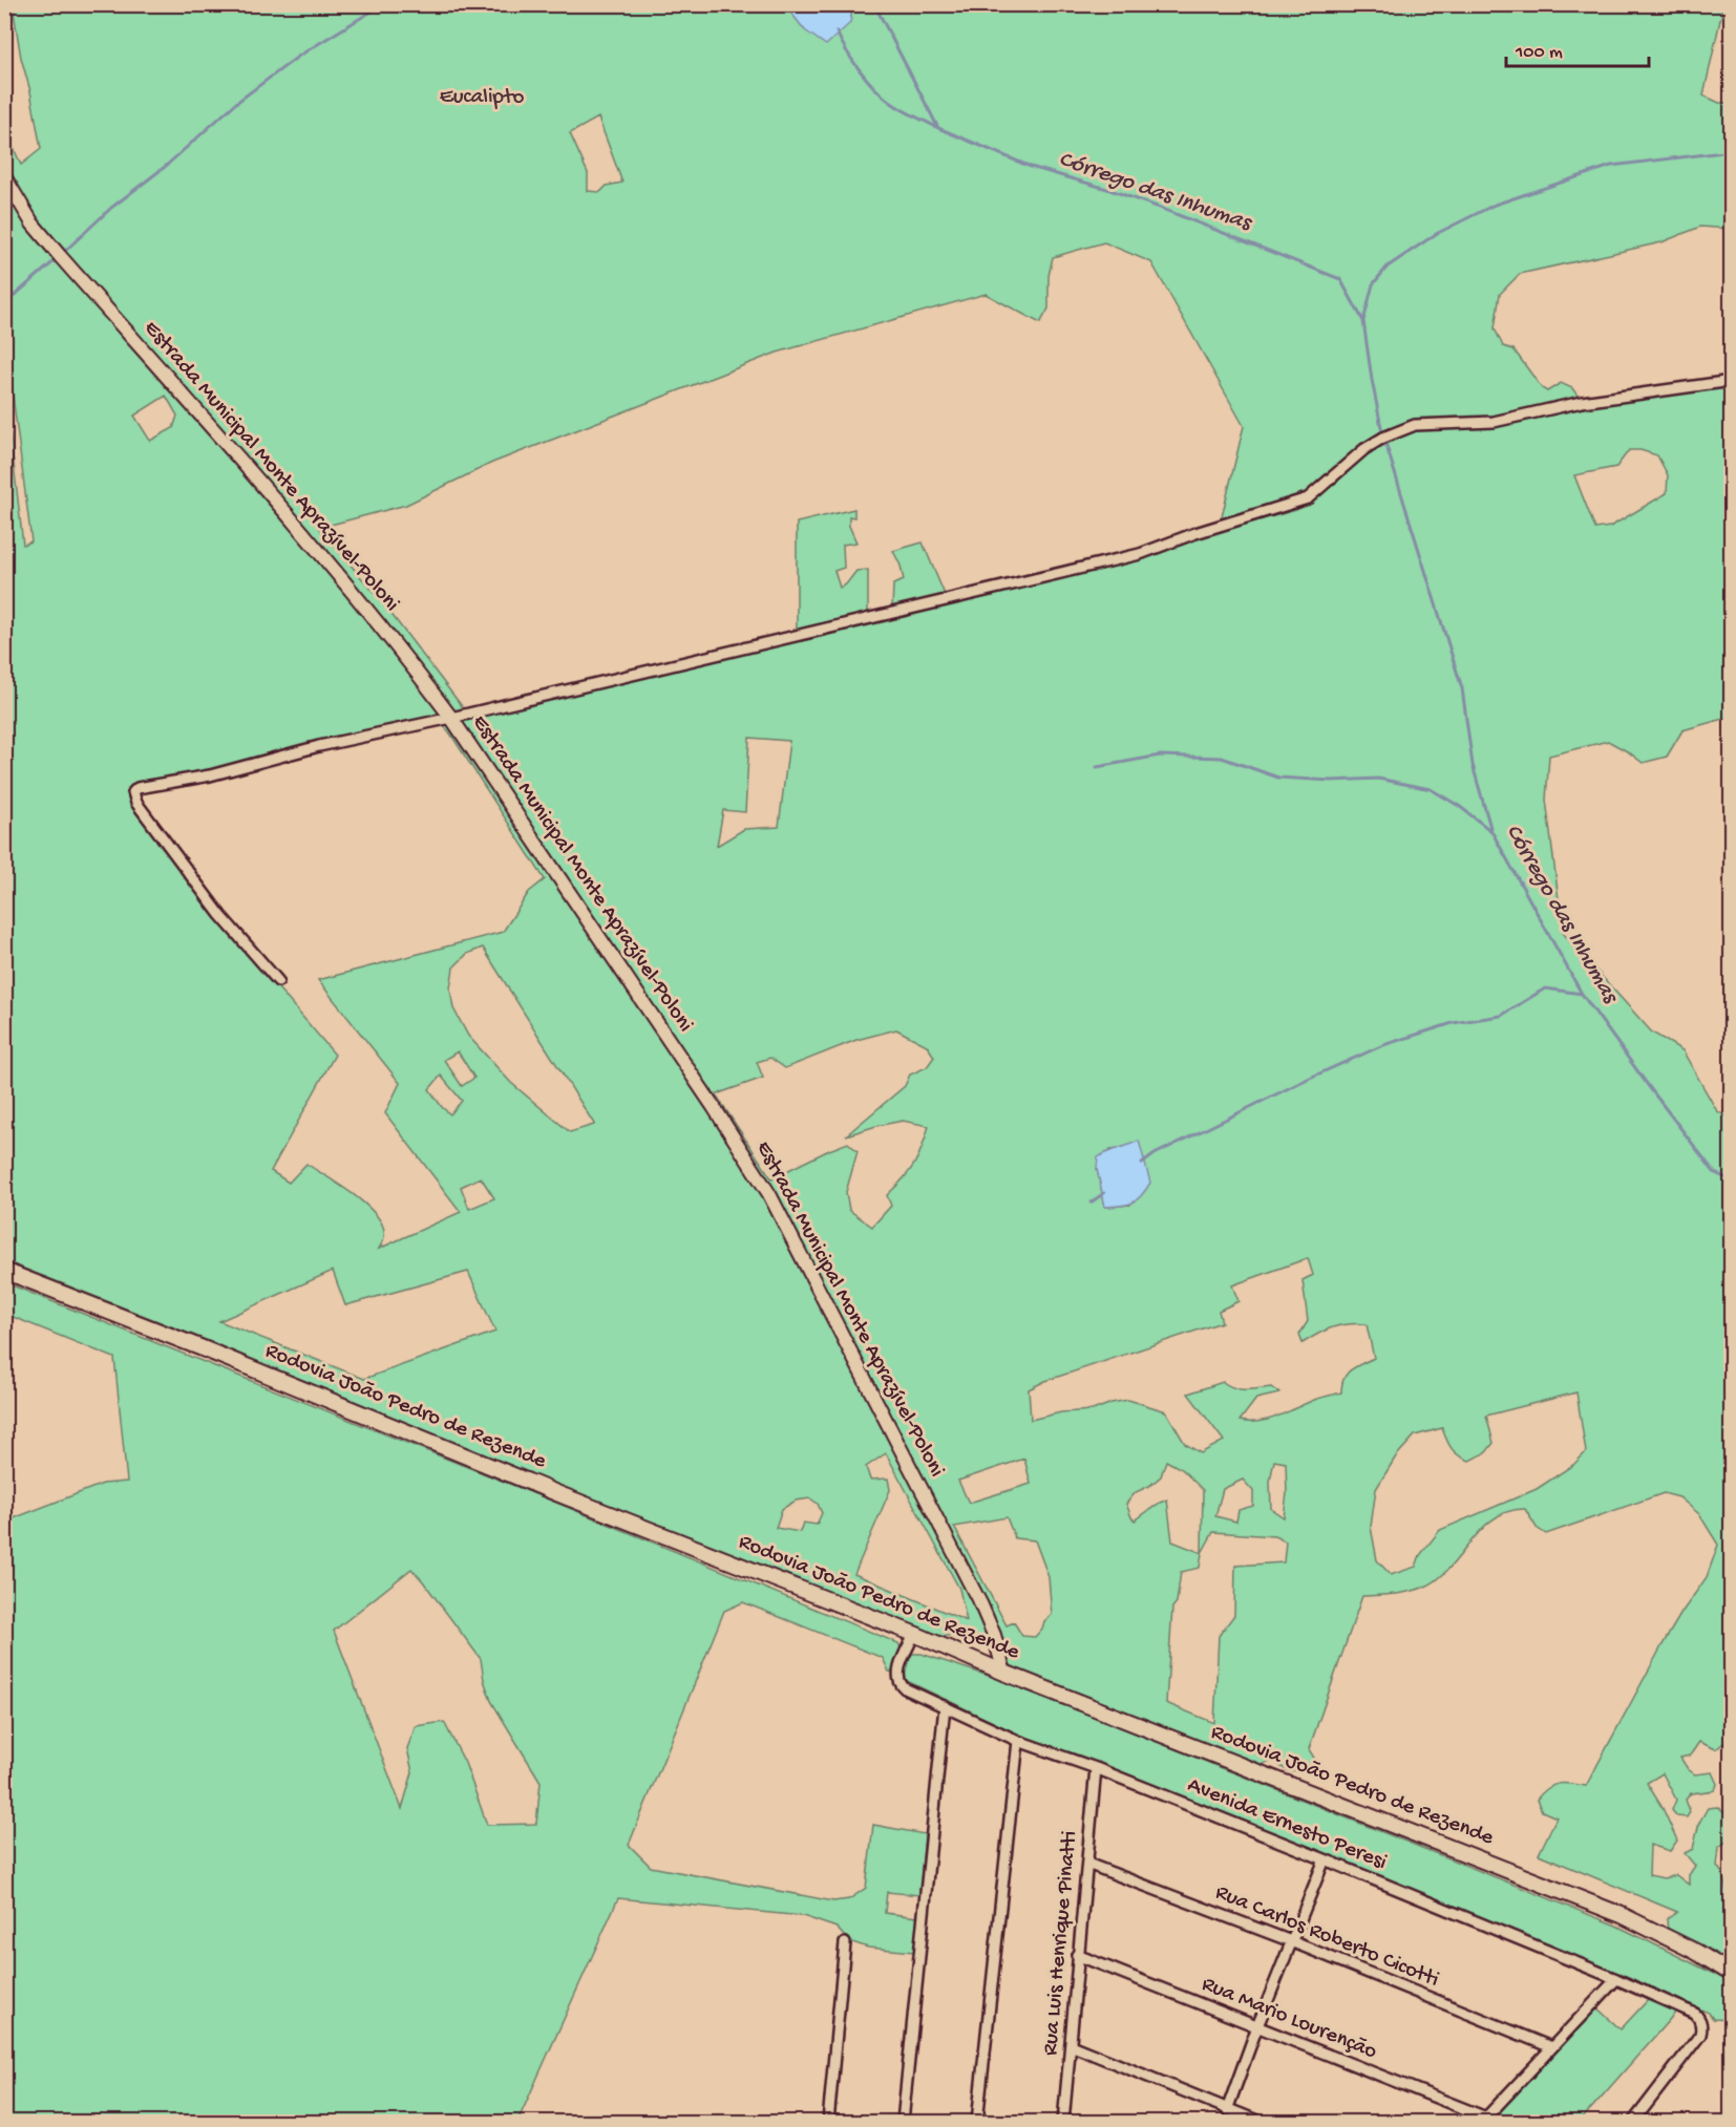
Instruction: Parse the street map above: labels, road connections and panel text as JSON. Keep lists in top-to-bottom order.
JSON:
{
  "streets": {
    "main road": ["Rodovia João Pedro de Rezende"],
    "street": [
      "Estrada Municipal Monte Aprazível-Poloni",
      "Avenida Ernesto Peresi",
      "Rua Carlos Roberto Cicotti",
      "Rua Luis Henrique Pinatti",
      "Rua Mario Lourenção"
    ]
  },
  "crossings": [
    ["Estrada Municipal Monte Aprazível-Poloni", "Rodovia João Pedro de Rezende"],
    ["Rodovia João Pedro de Rezende", "Avenida Ernesto Peresi"],
    ["Avenida Ernesto Peresi", "Rua Luis Henrique Pinatti"],
    ["Rua Carlos Roberto Cicotti", "Rua Luis Henrique Pinatti"],
    ["Rua Luis Henrique Pinatti", "Rua Mario Lourenção"]
  ],
  "water": ["Córrego das Inhumas"],
  "parks": ["Eucalipto"],
  "scale_bar": "100 m"
}
